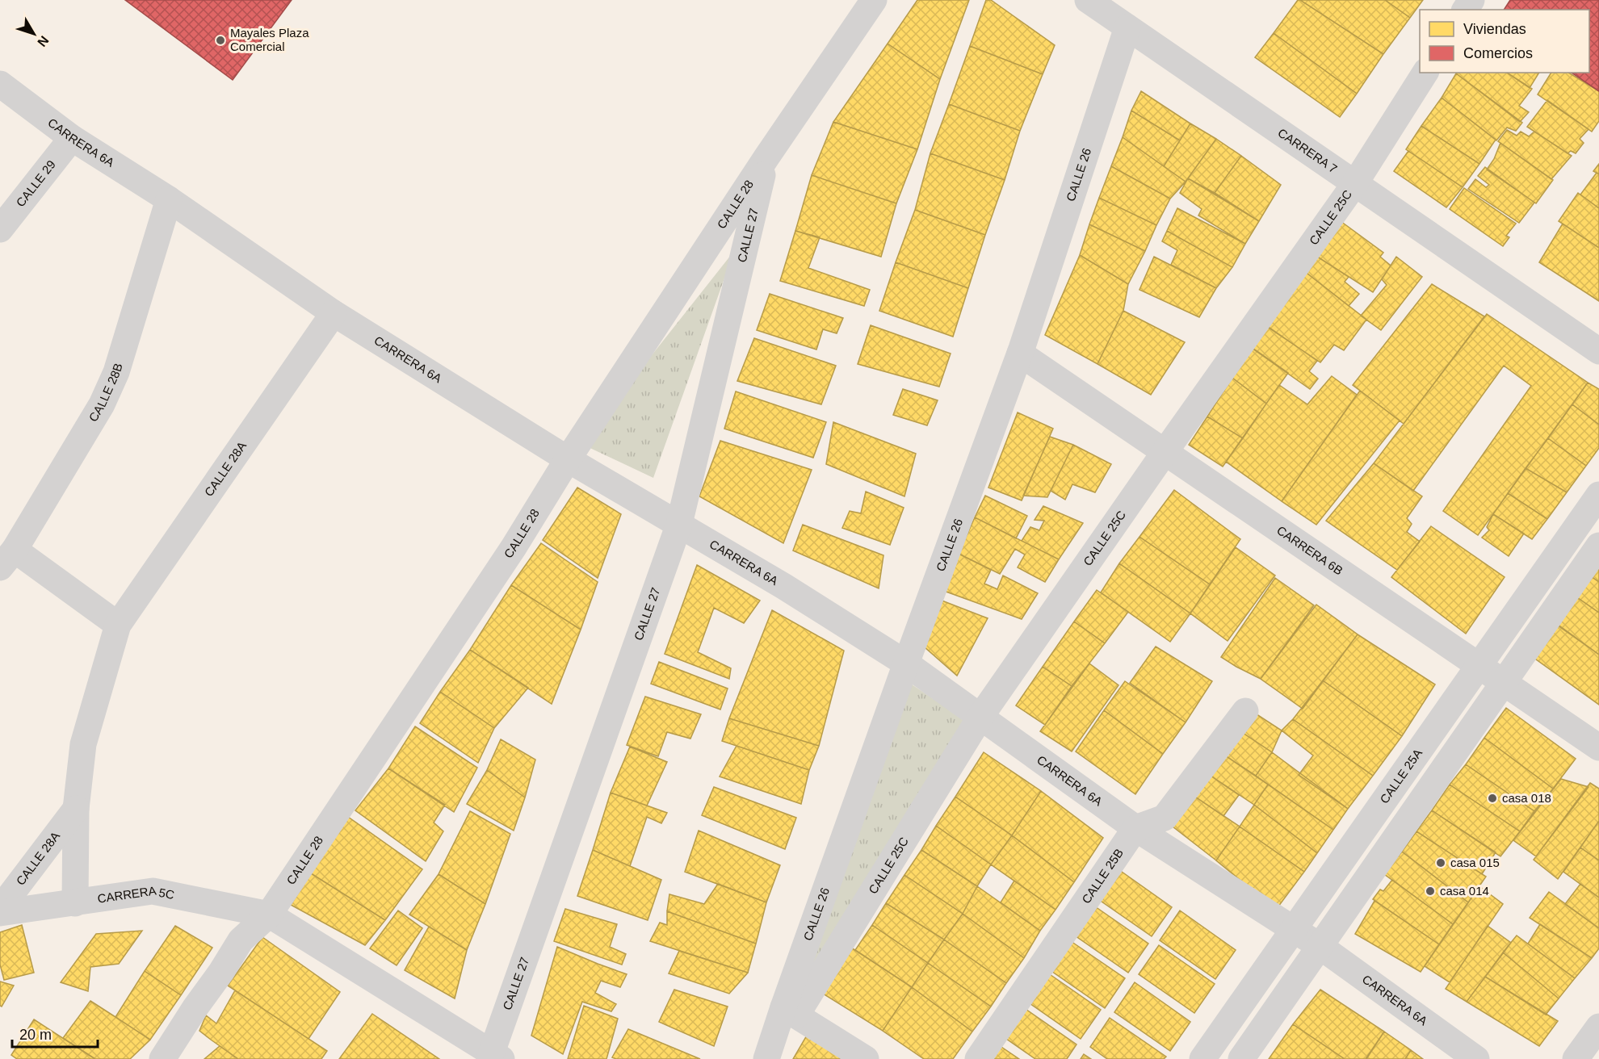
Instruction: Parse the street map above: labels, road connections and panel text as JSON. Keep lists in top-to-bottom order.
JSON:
{
  "streets": {
    "street": [
      "CARRERA 6A",
      "CARRERA 7",
      "CALLE 26",
      "CALLE 29",
      "CALLE 28",
      "CALLE 25C",
      "CALLE 27",
      "CALLE 28B",
      "CALLE 28A",
      "CARRERA 6B",
      "CALLE 25A",
      "CALLE 25B",
      "CARRERA 5C"
    ]
  },
  "crossings": [
    ["CARRERA 6A", "CALLE 26"],
    ["CARRERA 6A", "CALLE 29"],
    ["CARRERA 6A", "CALLE 28"],
    ["CARRERA 6A", "CALLE 25C"],
    ["CARRERA 6A", "CALLE 27"],
    ["CARRERA 6A", "CALLE 28B"],
    ["CARRERA 6A", "CALLE 28A"],
    ["CARRERA 6A", "CALLE 25A"],
    ["CARRERA 6A", "CALLE 25B"],
    ["CARRERA 7", "CALLE 26"],
    ["CARRERA 7", "CALLE 25C"],
    ["CALLE 26", "CALLE 25C"],
    ["CALLE 26", "CARRERA 6B"],
    ["CALLE 28", "CALLE 27"],
    ["CALLE 28", "CARRERA 5C"],
    ["CALLE 25C", "CARRERA 6B"],
    ["CALLE 28A", "CARRERA 5C"],
    ["CARRERA 6B", "CALLE 25A"]
  ],
  "places": [
    "Mayales Plaza Comercial",
    "casa 018",
    "casa 015",
    "casa 014"
  ],
  "legend": ["Viviendas", "Comercios"],
  "scale_bar": "20 m",
  "north": "bottom right"
}
